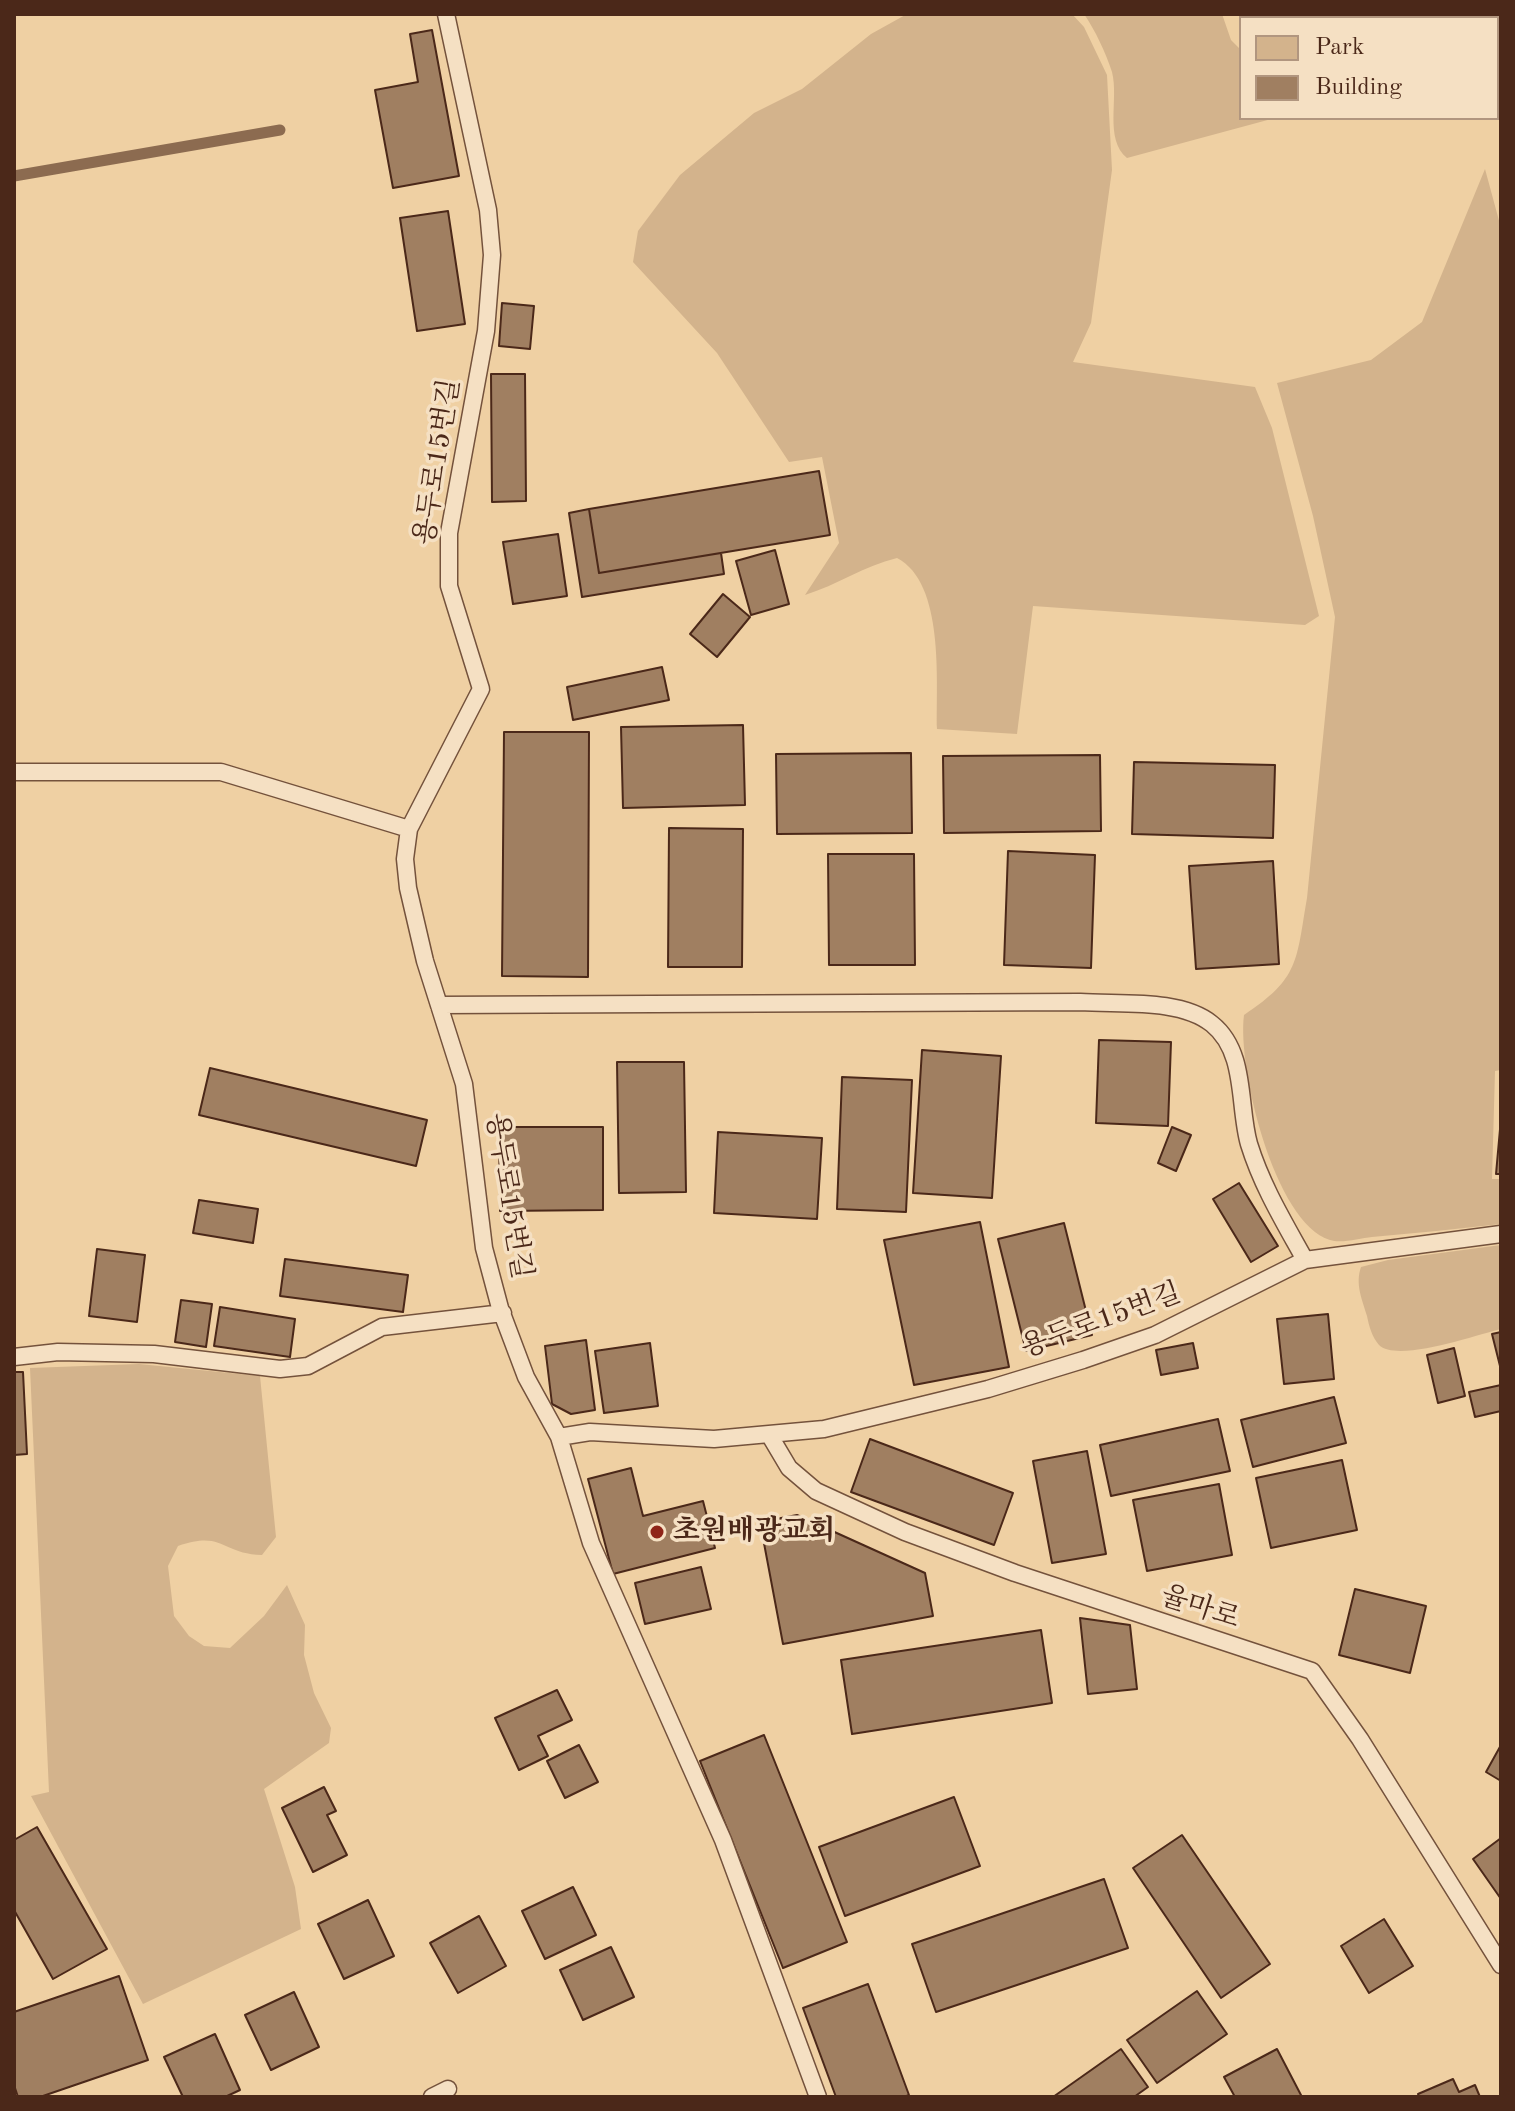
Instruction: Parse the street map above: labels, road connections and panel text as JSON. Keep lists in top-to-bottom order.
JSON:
{
  "streets": {
    "lane": ["용두로15번길", "율마로"]
  },
  "crossings": [
    ["용두로15번길", "율마로"]
  ],
  "places": ["초원배광교회"],
  "legend": ["Park", "Building"]
}
